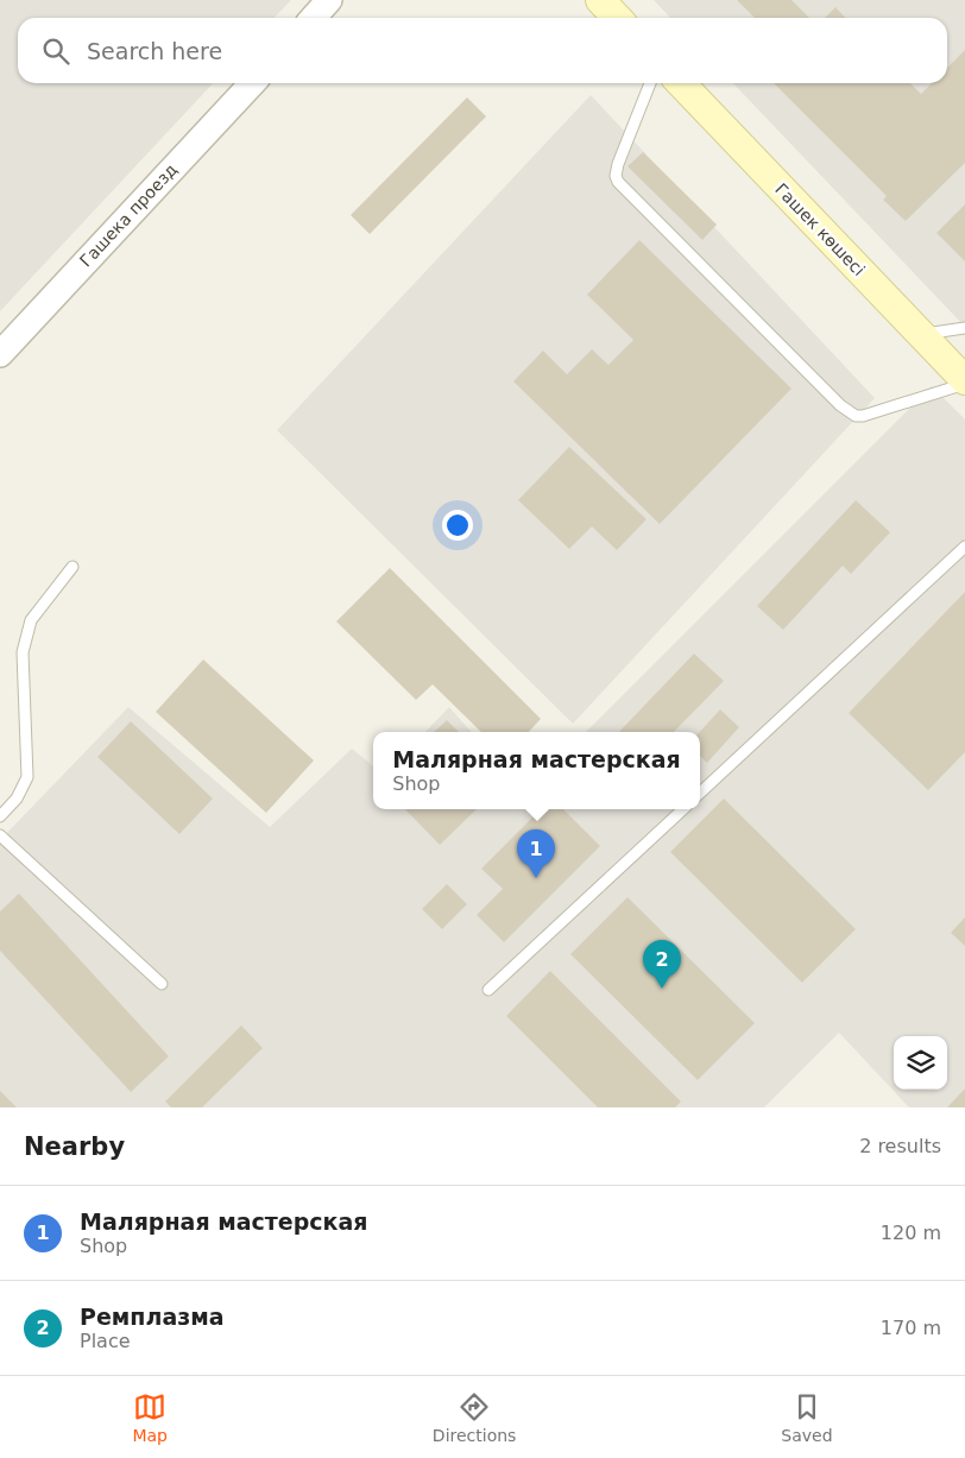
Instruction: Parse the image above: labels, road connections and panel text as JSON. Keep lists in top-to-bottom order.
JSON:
{
  "streets": {
    "main road": ["Гашек көшесі"],
    "street": ["Гашека проезд"]
  },
  "page": {
    "search": "Search here",
    "popup": ["Малярная мастерская", "Shop"],
    "pins": ["1", "2"],
    "heading": ["Nearby", "2 results"],
    "list": [
      {
        "mark": "1",
        "name": "Малярная мастерская",
        "note": "Shop",
        "value": "120 m"
      },
      {
        "mark": "2",
        "name": "Ремплазма",
        "note": "Place",
        "value": "170 m"
      }
    ],
    "nav": ["Map", "Directions", "Saved"]
  }
}
